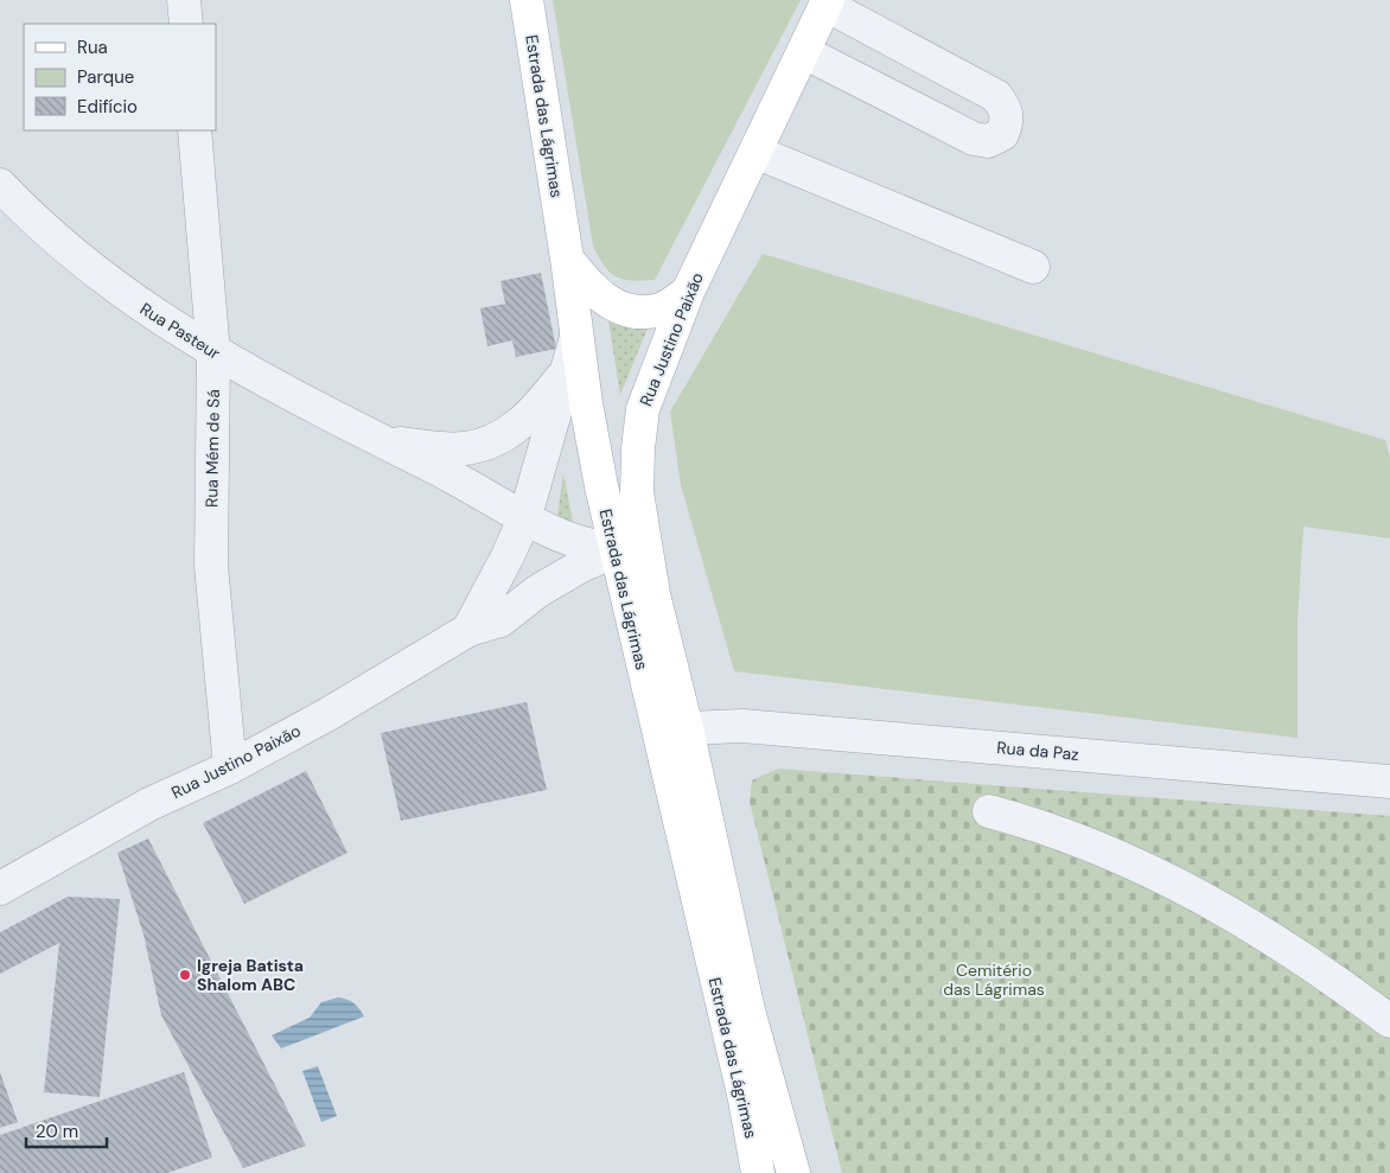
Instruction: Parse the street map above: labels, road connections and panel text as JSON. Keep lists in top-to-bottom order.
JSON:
{
  "streets": {
    "main road": ["Estrada das Lágrimas", "Rua Justino Paixão"],
    "street": ["Rua Pasteur", "Rua Mém de Sá", "Rua da Paz"]
  },
  "crossings": [
    ["Estrada das Lágrimas", "Rua Pasteur"],
    ["Estrada das Lágrimas", "Rua Justino Paixão"],
    ["Estrada das Lágrimas", "Rua da Paz"],
    ["Rua Pasteur", "Rua Justino Paixão"],
    ["Rua Pasteur", "Rua Mém de Sá"],
    ["Rua Justino Paixão", "Rua Mém de Sá"]
  ],
  "parks": ["Cemitério das Lágrimas"],
  "places": ["Igreja Batista Shalom ABC"],
  "legend": ["Rua", "Parque", "Edifício"],
  "scale_bar": "20 m"
}
